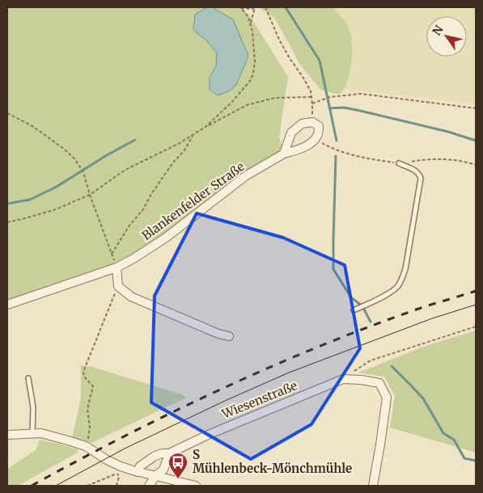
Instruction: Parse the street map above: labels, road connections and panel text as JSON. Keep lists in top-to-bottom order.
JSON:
{
  "streets": {
    "street": ["Blankenfelder Straße", "Wiesenstraße"]
  },
  "places": {
    "bus stop": ["S Mühlenbeck-Mönchmühle"]
  },
  "north": "top left"
}
